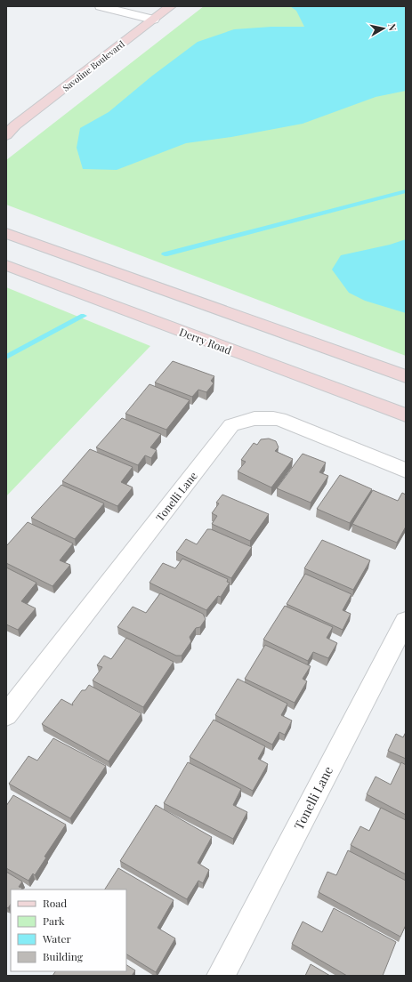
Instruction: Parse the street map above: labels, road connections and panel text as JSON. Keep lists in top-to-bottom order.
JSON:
{
  "streets": {
    "main road": ["Savoline Boulevard", "Derry Road"],
    "street": ["Tonelli Lane"]
  },
  "legend": [
    "Road",
    "Park",
    "Water",
    "Building"
  ],
  "north": "right"
}
